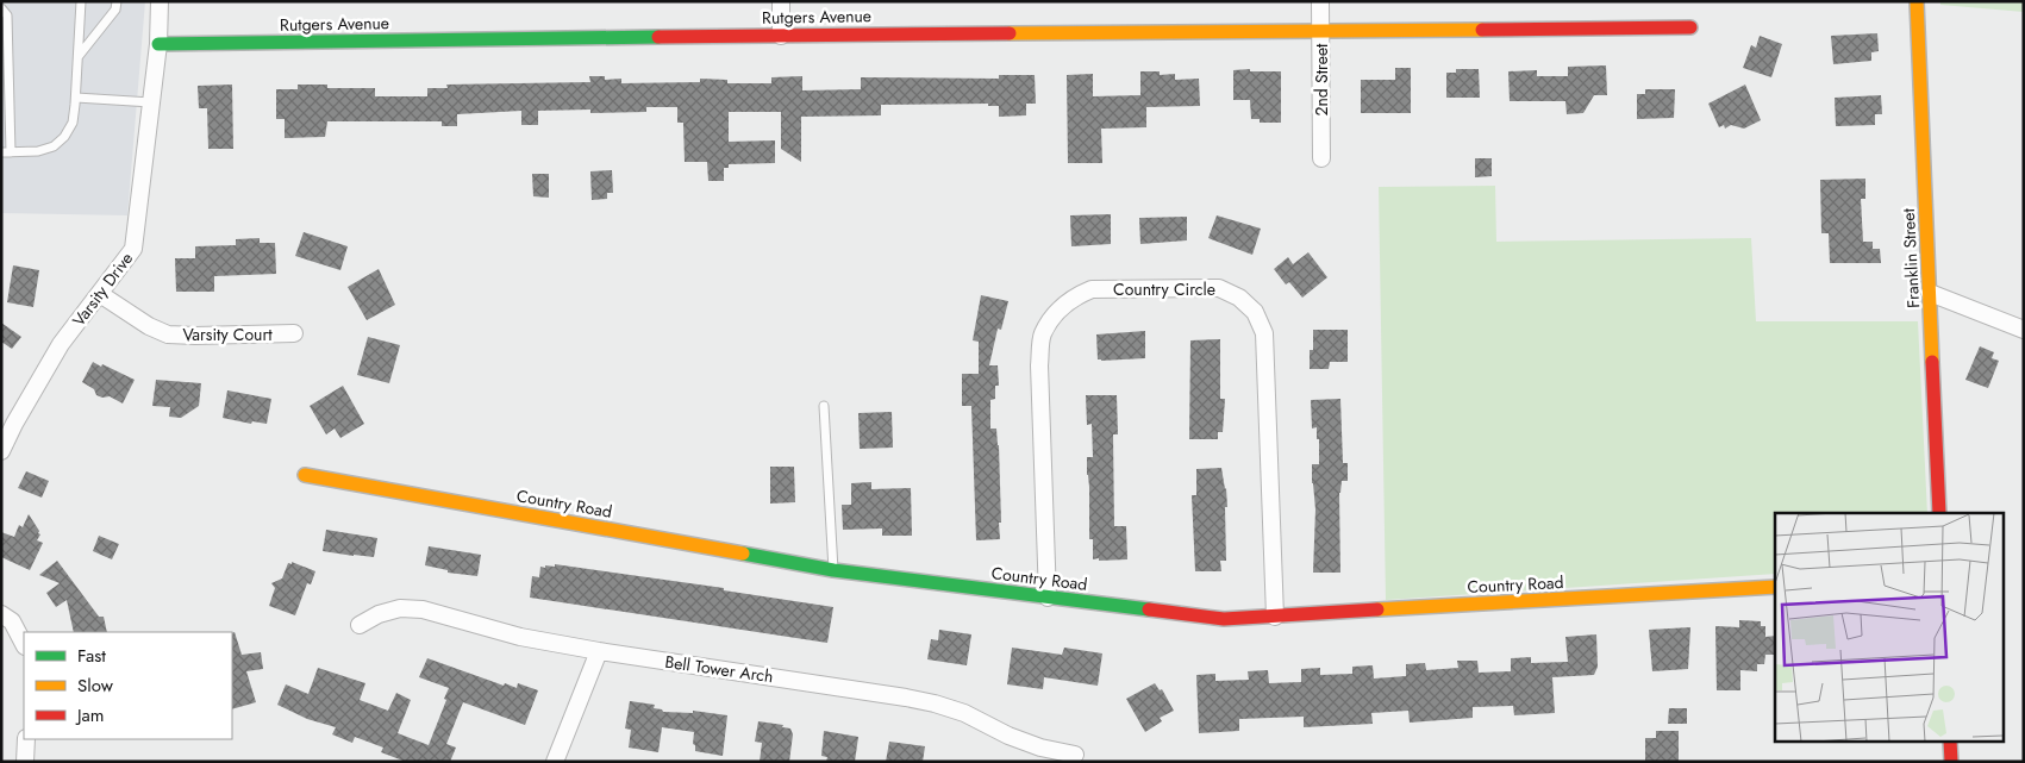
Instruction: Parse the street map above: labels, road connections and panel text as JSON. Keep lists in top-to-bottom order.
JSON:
{
  "streets": {
    "street": [
      "Rutgers Avenue",
      "2nd Street",
      "Franklin Street",
      "Varsity Drive",
      "Country Circle",
      "Varsity Court",
      "Country Road",
      "Bell Tower Arch"
    ]
  },
  "crossings": [
    ["Rutgers Avenue", "2nd Street"],
    ["Rutgers Avenue", "Varsity Drive"],
    ["Varsity Drive", "Varsity Court"],
    ["Country Circle", "Country Road"]
  ],
  "legend": ["Fast", "Slow", "Jam"]
}
